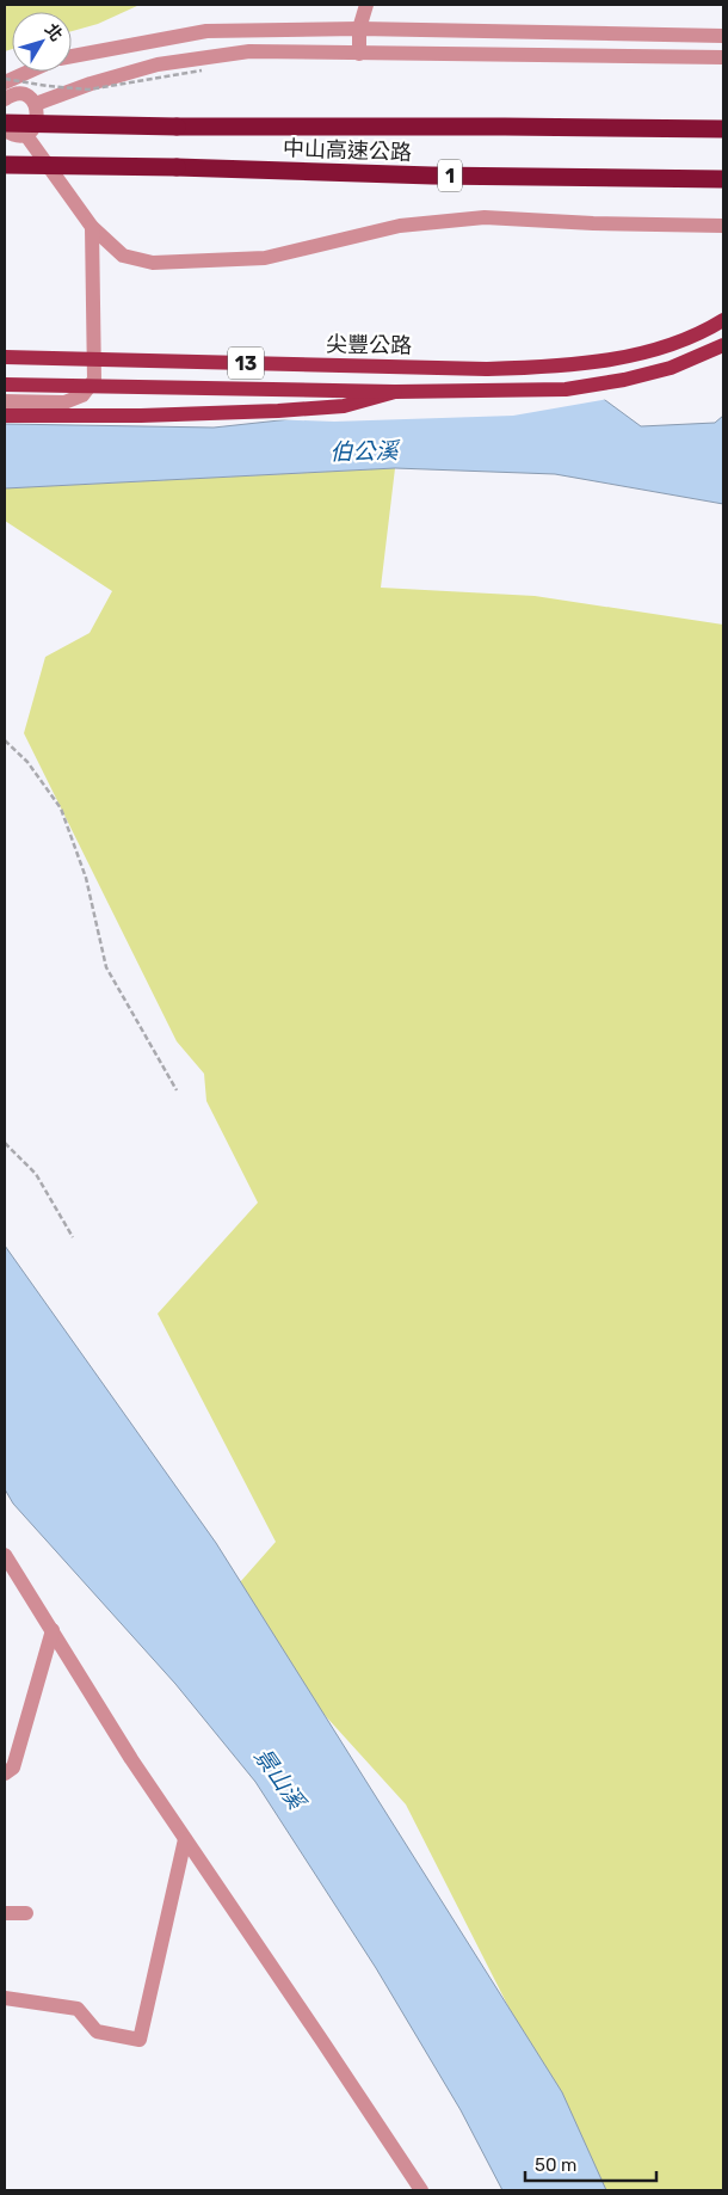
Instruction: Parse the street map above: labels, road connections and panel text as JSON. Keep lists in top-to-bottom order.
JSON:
{
  "streets": {
    "highway": ["中山高速公路", "1"],
    "main road": ["尖豐公路", "13"]
  },
  "water": ["伯公溪", "景山溪"],
  "scale_bar": "50 m",
  "north": "top right"
}
